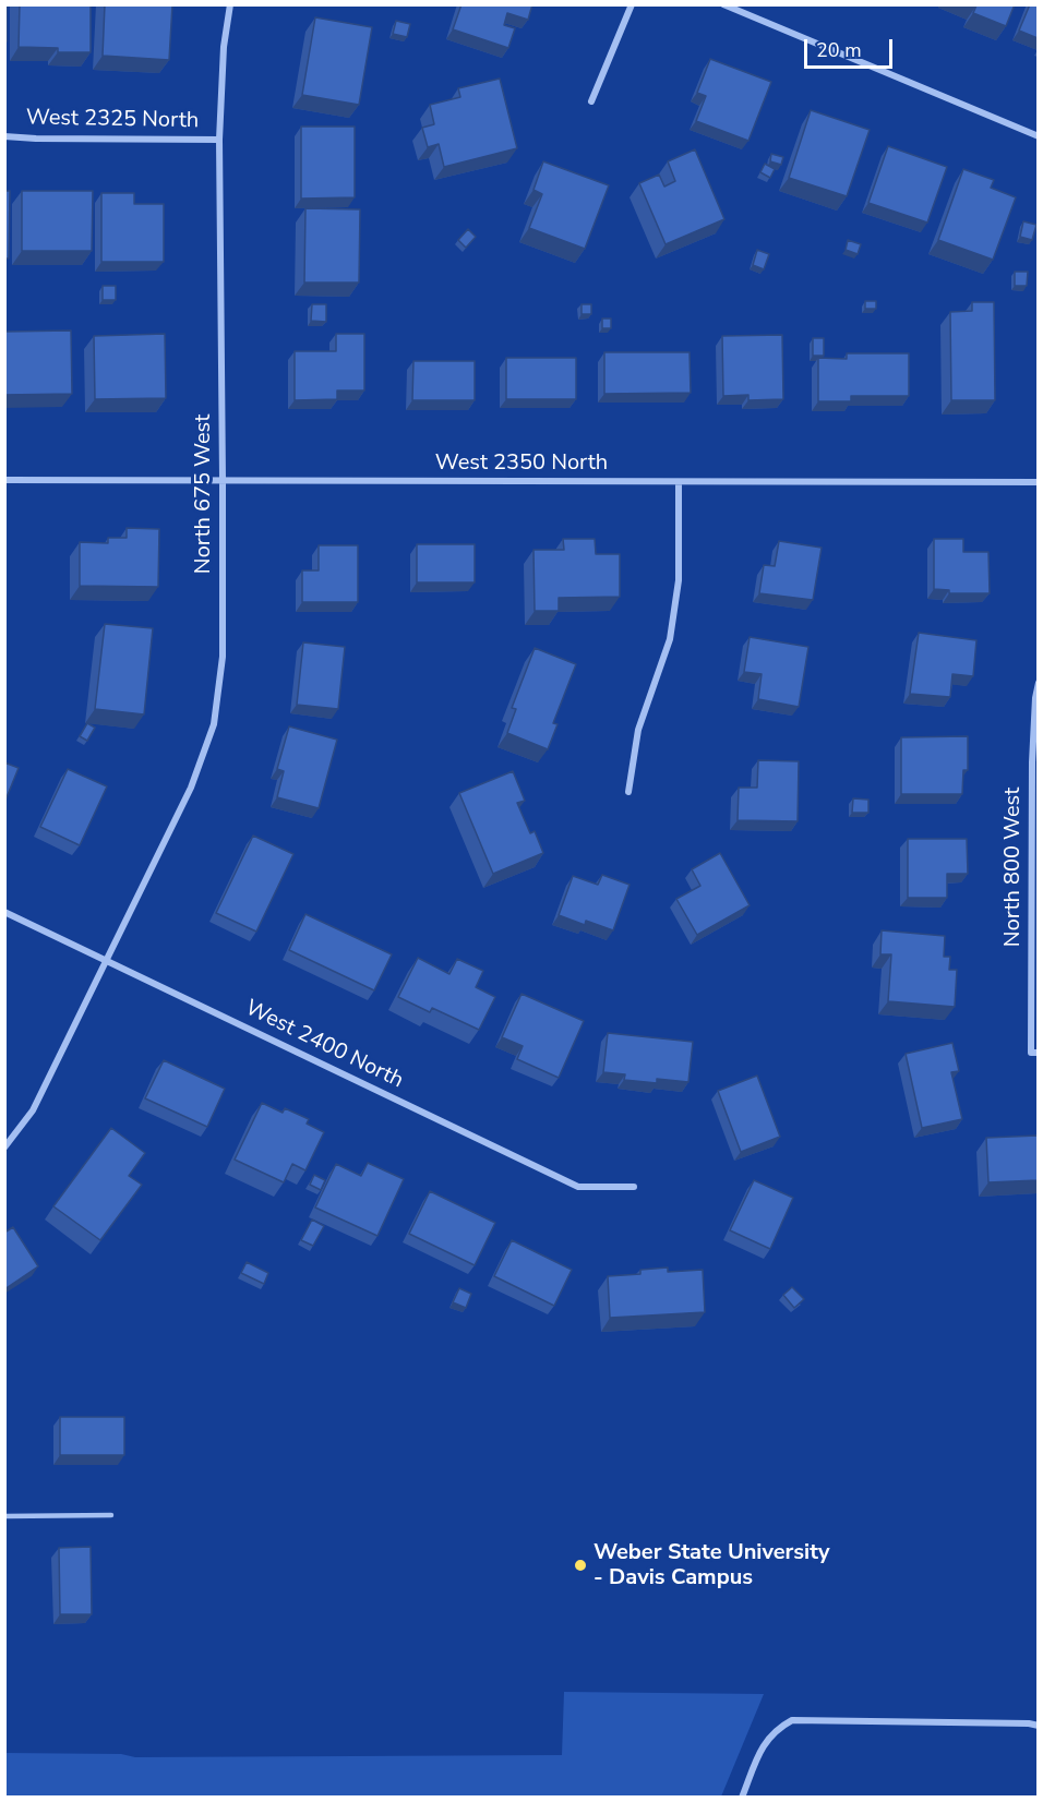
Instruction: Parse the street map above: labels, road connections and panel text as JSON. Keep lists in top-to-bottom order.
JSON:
{
  "streets": {
    "street": [
      "West 2325 North",
      "West 2350 North",
      "North 675 West",
      "North 800 West",
      "West 2400 North"
    ]
  },
  "crossings": [
    ["West 2325 North", "North 675 West"],
    ["West 2350 North", "North 675 West"],
    ["North 675 West", "West 2400 North"]
  ],
  "places": ["Weber State University - Davis Campus"],
  "scale_bar": "20 m"
}
